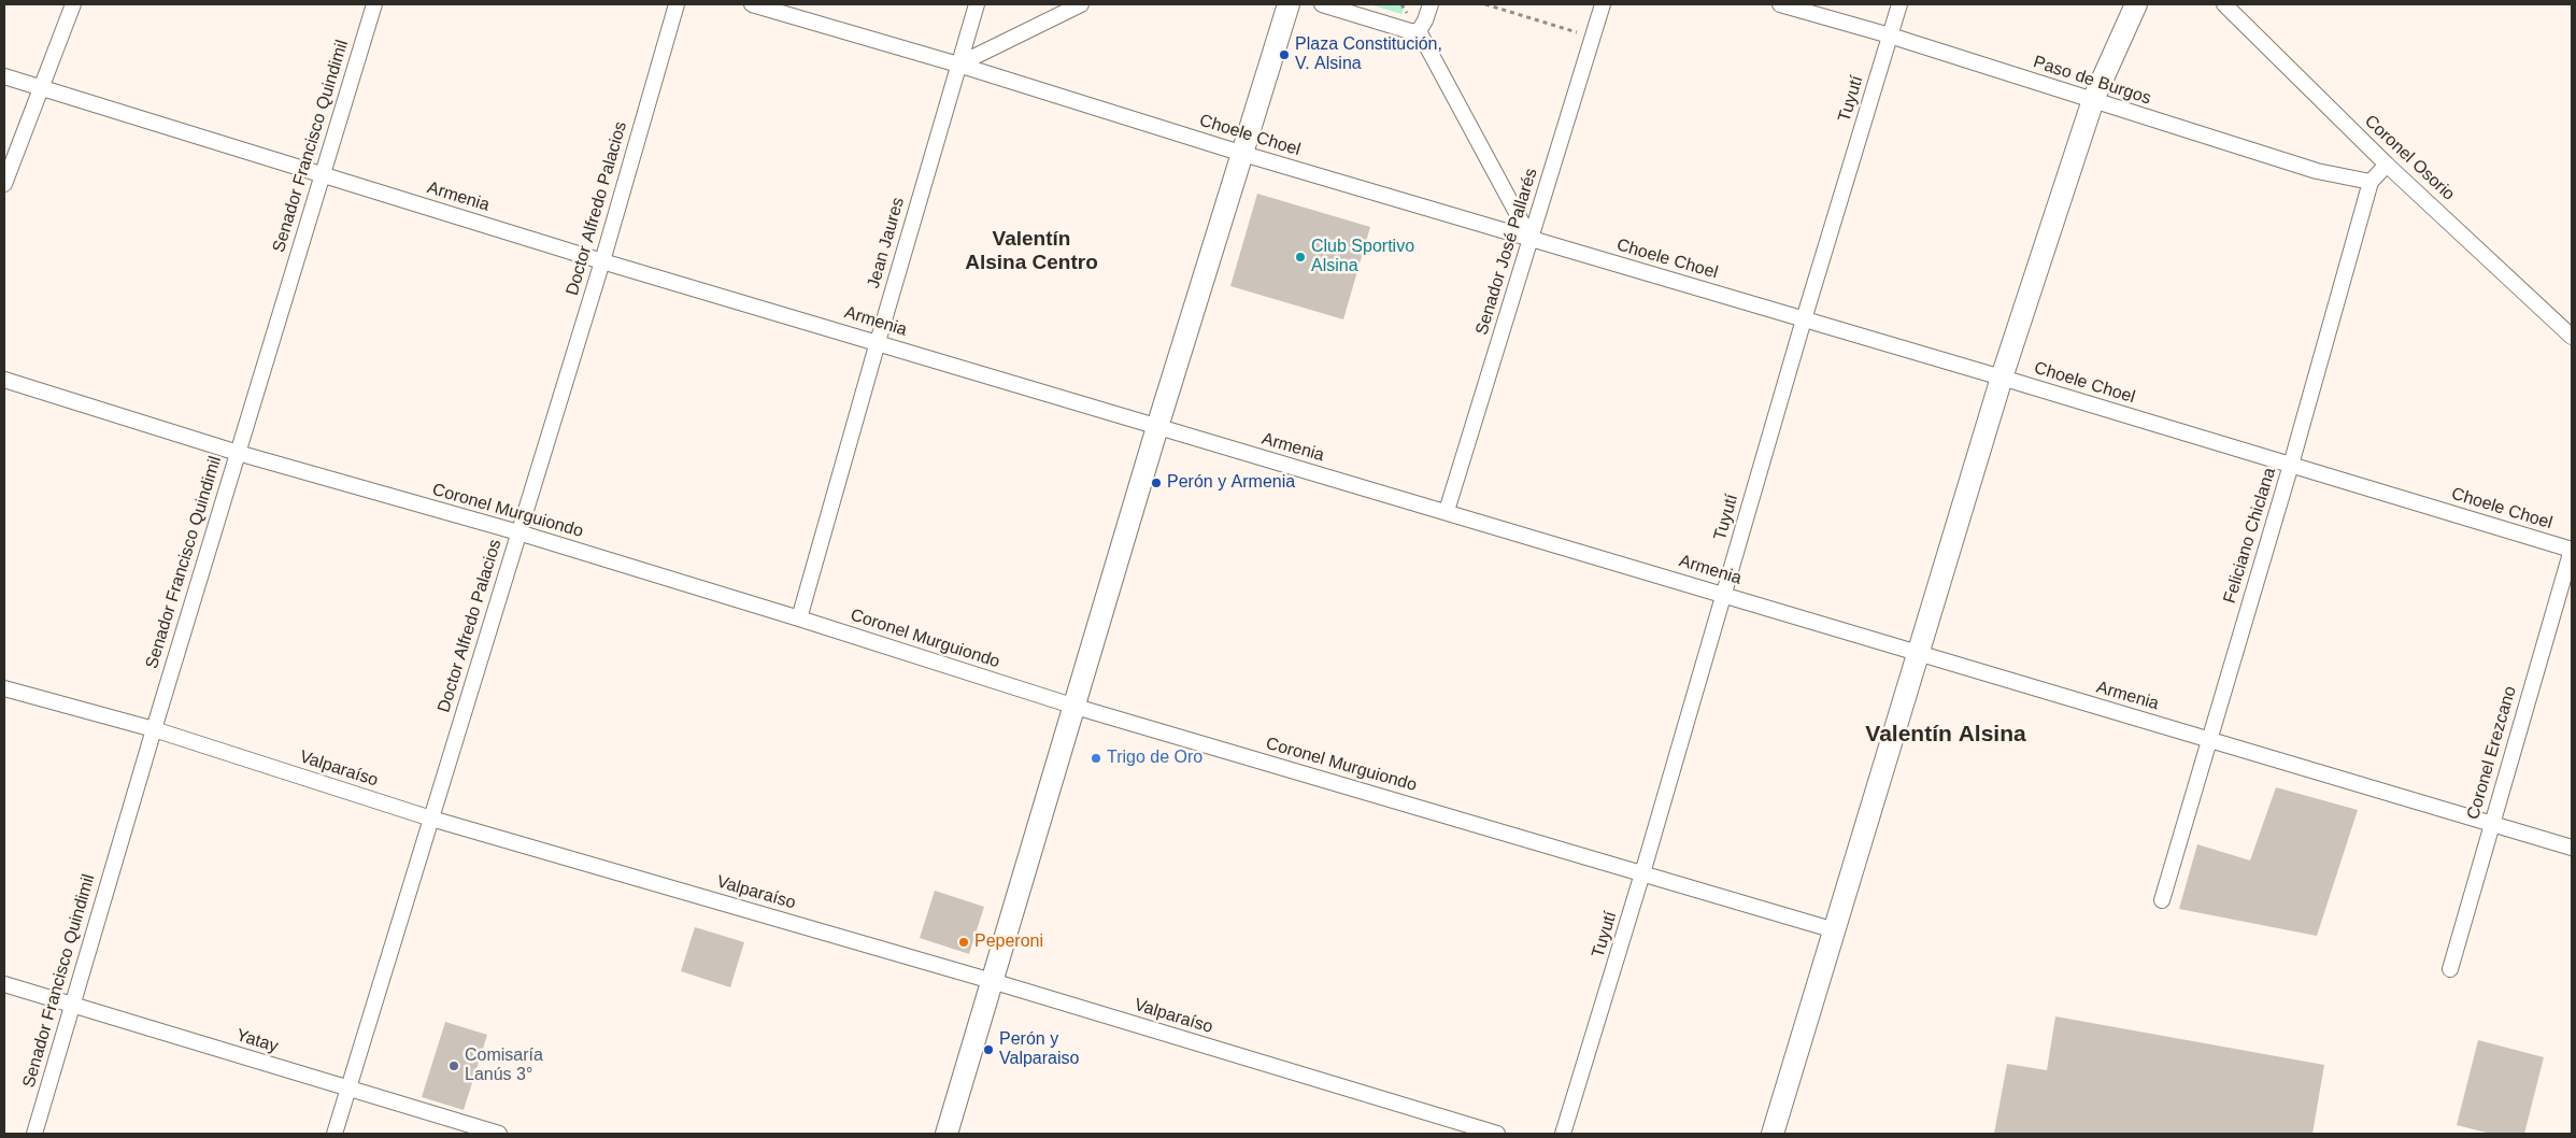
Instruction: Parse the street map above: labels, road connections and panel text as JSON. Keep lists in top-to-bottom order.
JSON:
{
  "streets": {
    "street": [
      "Paso de Burgos",
      "Tuyutí",
      "Choele Choel",
      "Senador Francisco Quindimil",
      "Coronel Osorio",
      "Armenia",
      "Doctor Alfredo Palacios",
      "Jean Jaures",
      "Senador José Pallarés",
      "Coronel Murguiondo",
      "Feliciano Chiclana",
      "Coronel Erezcano",
      "Valparaíso",
      "Yatay"
    ]
  },
  "crossings": [
    ["Paso de Burgos", "Tuyutí"],
    ["Paso de Burgos", "Feliciano Chiclana"],
    ["Tuyutí", "Choele Choel"],
    ["Tuyutí", "Armenia"],
    ["Tuyutí", "Coronel Murguiondo"],
    ["Choele Choel", "Jean Jaures"],
    ["Choele Choel", "Senador José Pallarés"],
    ["Choele Choel", "Feliciano Chiclana"],
    ["Choele Choel", "Coronel Erezcano"],
    ["Senador Francisco Quindimil", "Armenia"],
    ["Senador Francisco Quindimil", "Coronel Murguiondo"],
    ["Senador Francisco Quindimil", "Valparaíso"],
    ["Senador Francisco Quindimil", "Yatay"],
    ["Armenia", "Doctor Alfredo Palacios"],
    ["Armenia", "Jean Jaures"],
    ["Armenia", "Senador José Pallarés"],
    ["Armenia", "Feliciano Chiclana"],
    ["Armenia", "Coronel Erezcano"],
    ["Doctor Alfredo Palacios", "Coronel Murguiondo"],
    ["Doctor Alfredo Palacios", "Valparaíso"],
    ["Doctor Alfredo Palacios", "Yatay"],
    ["Jean Jaures", "Coronel Murguiondo"]
  ],
  "districts": ["Valentín Alsina Centro", "Valentín Alsina"],
  "places": [
    "Plaza Constitución, V. Alsina",
    "Club Sportivo Alsina",
    "Perón y Armenia",
    "Trigo de Oro",
    "Peperoni",
    "Perón y Valparaiso",
    "Comisaría Lanús 3°"
  ]
}
